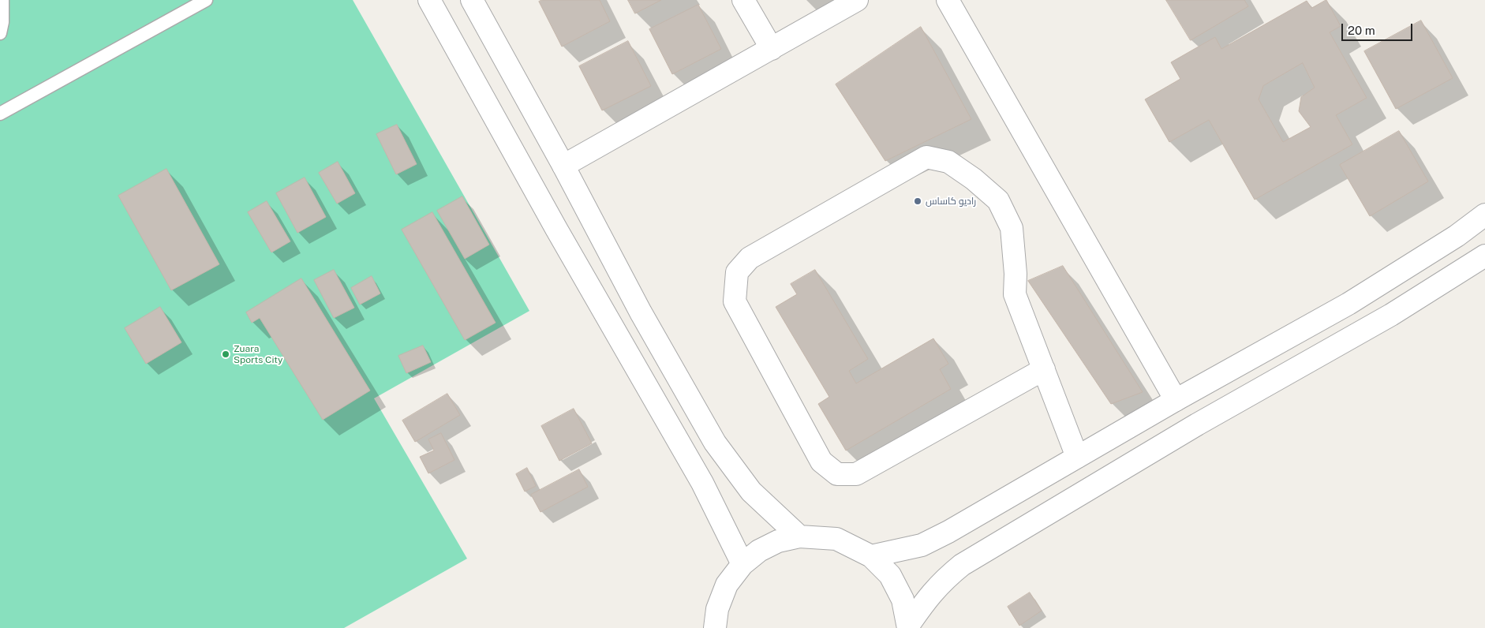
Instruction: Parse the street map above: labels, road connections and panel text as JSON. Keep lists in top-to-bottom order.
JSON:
{
  "places": ["راديو كاساس", "Zuara Sports City"],
  "scale_bar": "20 m"
}
